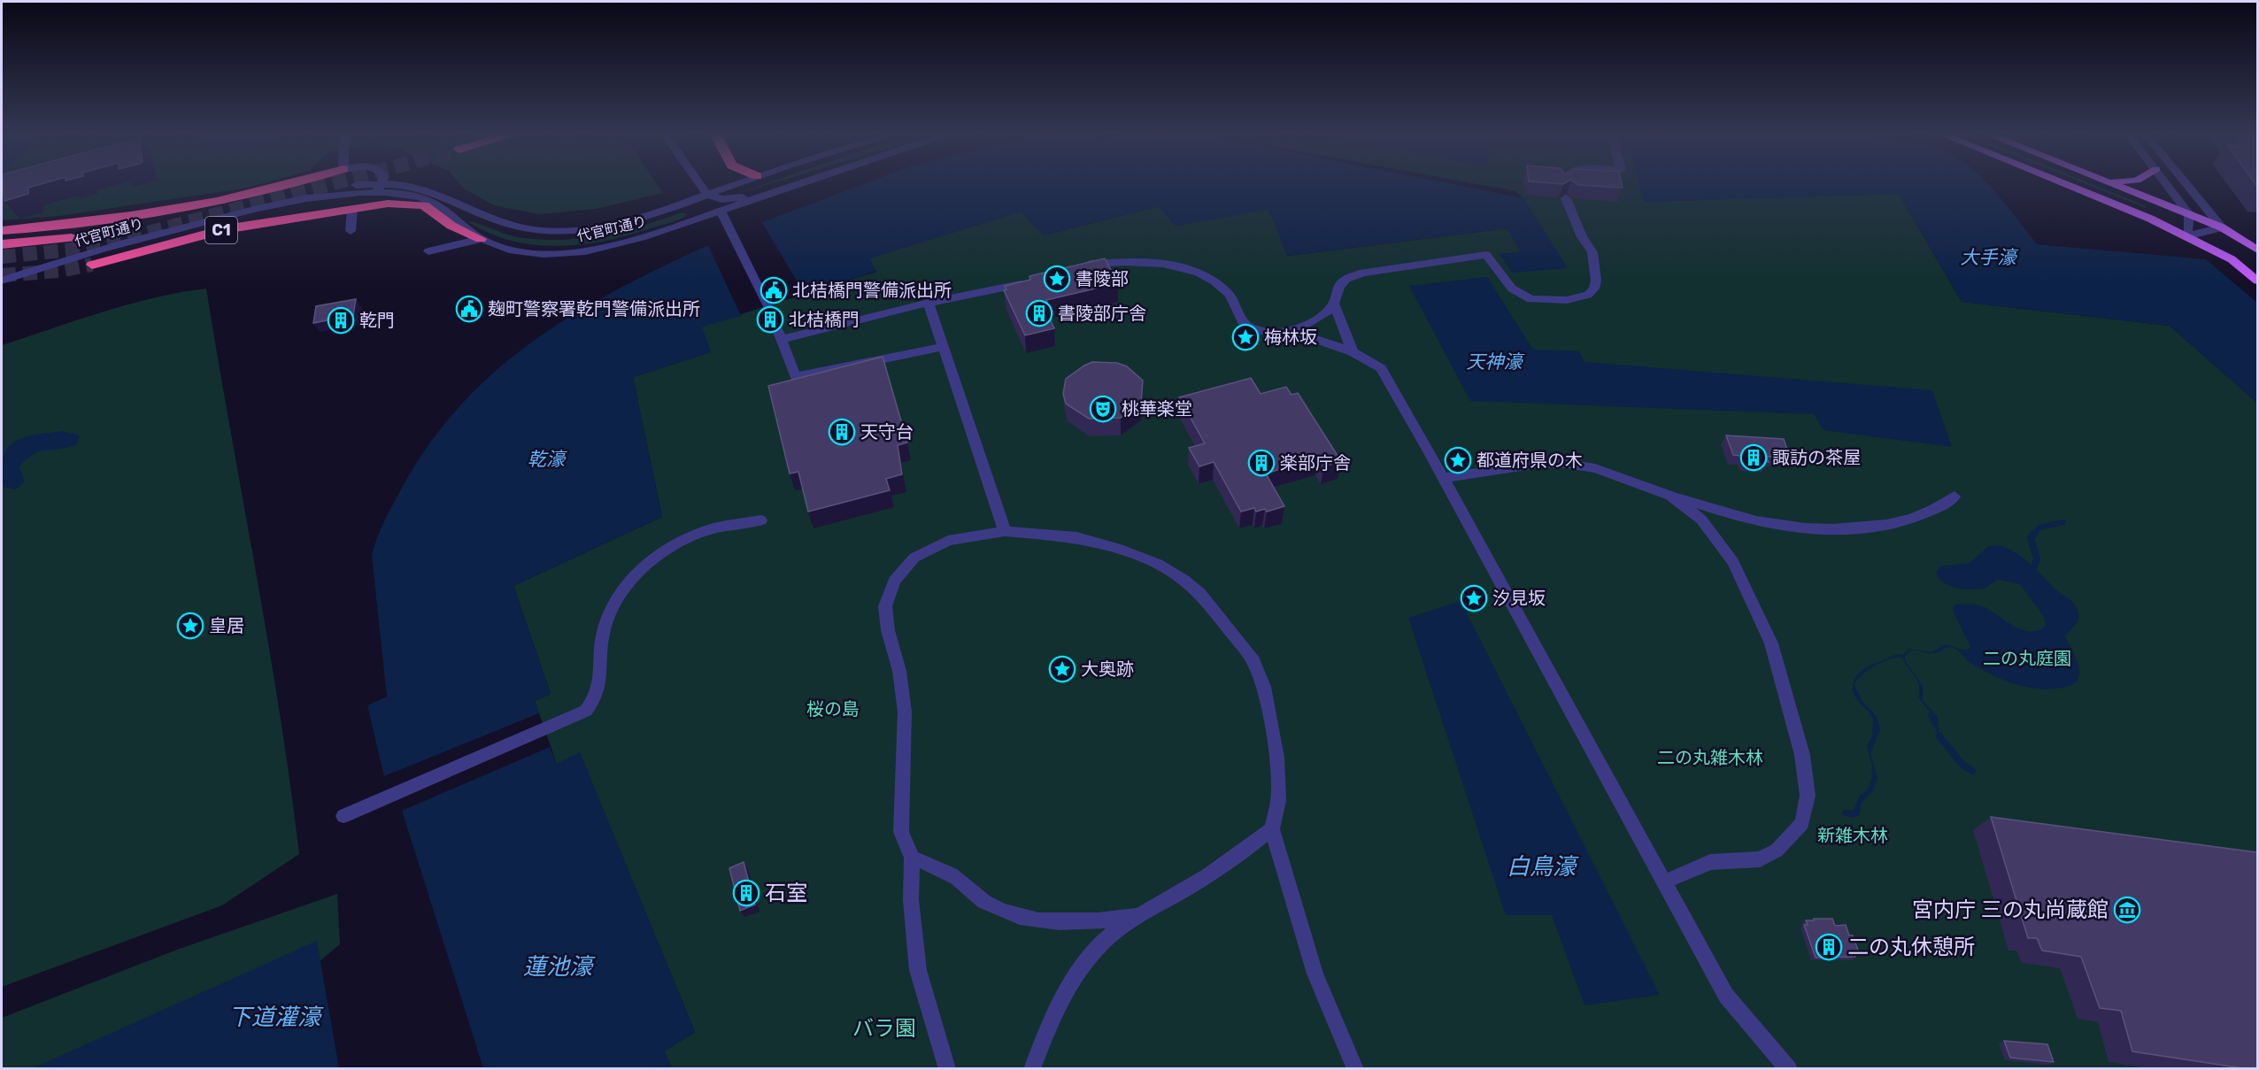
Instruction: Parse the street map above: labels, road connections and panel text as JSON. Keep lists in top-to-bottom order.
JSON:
{
  "streets": {
    "highway": ["C1"],
    "street": ["代官町通り"]
  },
  "crossings": [
    ["代官町通り", "C1"]
  ],
  "water": [
    "大手濠",
    "天神濠",
    "乾濠",
    "白鳥濠",
    "蓮池濠",
    "下道灌濠"
  ],
  "parks": [
    "二の丸庭園",
    "桜の島",
    "二の丸雑木林",
    "新雑木林",
    "バラ園"
  ],
  "places": {
    "place": [
      "書陵部",
      "梅林坂",
      "都道府県の木",
      "汐見坂",
      "皇居",
      "大奥跡"
    ],
    "public building": ["北桔橋門警備派出所", "麹町警察署乾門警備派出所"],
    "building": [
      "書陵部庁舎",
      "北桔橋門",
      "乾門",
      "天守台",
      "諏訪の茶屋",
      "楽部庁舎",
      "石室",
      "二の丸休憩所"
    ],
    "theatre": ["桃華楽堂"],
    "museum": ["宮内庁 三の丸尚蔵館"]
  }
}
